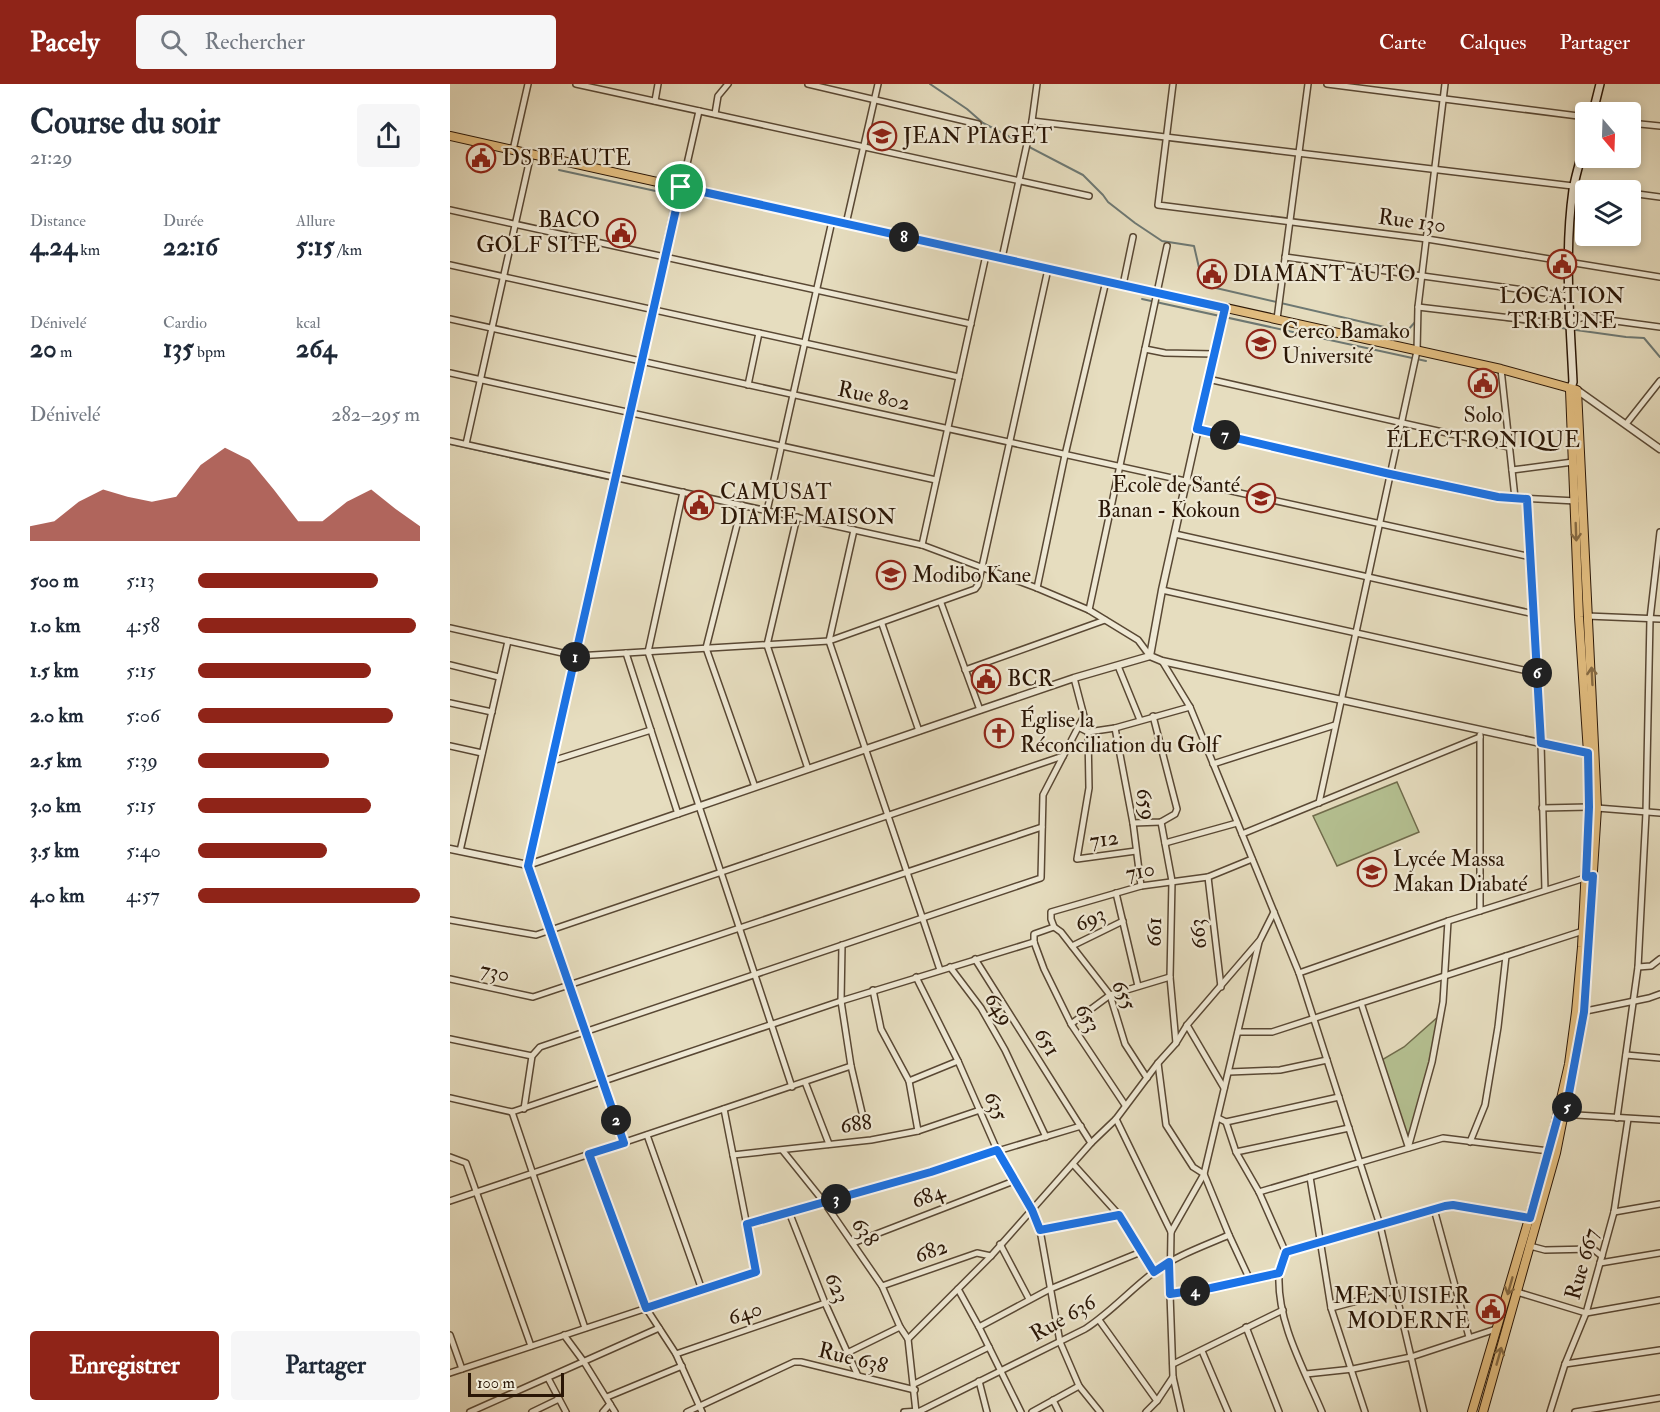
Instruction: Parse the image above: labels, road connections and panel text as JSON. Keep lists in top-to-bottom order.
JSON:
{
  "streets": {
    "street": [
      "Rue 130",
      "Rue 802",
      "659",
      "712",
      "710",
      "693",
      "661",
      "663",
      "730",
      "655",
      "649",
      "653",
      "651",
      "635",
      "688",
      "684",
      "638",
      "682",
      "Rue 667",
      "623",
      "640",
      "Rue 636",
      "Rue 638"
    ]
  },
  "crossings": [
    ["659", "712"],
    ["659", "710"],
    ["710", "661"],
    ["710", "663"],
    ["710", "655"],
    ["693", "655"],
    ["635", "688"],
    ["635", "684"],
    ["635", "Rue 636"],
    ["688", "638"],
    ["684", "638"],
    ["638", "682"],
    ["623", "640"],
    ["623", "Rue 638"]
  ],
  "places": {
    "school or university": [
      "JEAN PIAGET",
      "Cerco Bamako Université",
      "Ecole de Santé Banan - Kokoun",
      "Modibo Kane",
      "Lycée Massa Makan Diabaté"
    ],
    "public building": [
      "DS BEAUTE",
      "BACO GOLF SITE",
      "LOCATION TRIBUNE",
      "DIAMANT AUTO",
      "Solo ÉLECTRONIQUE",
      "CAMUSAT DIAME MAISON",
      "BCR",
      "MENUISIER MODERNE"
    ],
    "church": ["Église la Réconciliation du Golf"]
  },
  "scale_bar": "100 m",
  "north": "bottom",
  "page": {
    "header": "Pacely",
    "search": "Rechercher",
    "nav": ["Carte", "Calques", "Partager"],
    "heading": ["Course du soir", "21:29"],
    "stats": [
      ["Distance", "4.24 km"],
      ["Durée", "22:16"],
      ["Allure", "5:15 /km"],
      ["Dénivelé", "20 m"],
      ["Cardio", "135 bpm"],
      ["kcal", "264"]
    ],
    "pins": [
      "8",
      "7",
      "1",
      "6",
      "5",
      "2",
      "3",
      "4"
    ],
    "chart": ["Dénivelé", "282–295 m"],
    "list": [
      {
        "name": "500 m",
        "note": "5:13"
      },
      {
        "name": "1.0 km",
        "note": "4:58"
      },
      {
        "name": "1.5 km",
        "note": "5:15"
      },
      {
        "name": "2.0 km",
        "note": "5:06"
      },
      {
        "name": "2.5 km",
        "note": "5:39"
      },
      {
        "name": "3.0 km",
        "note": "5:15"
      },
      {
        "name": "3.5 km",
        "note": "5:40"
      },
      {
        "name": "4.0 km",
        "note": "4:57"
      }
    ],
    "buttons": ["Enregistrer", "Partager"],
    "scale": "100 m"
  }
}
